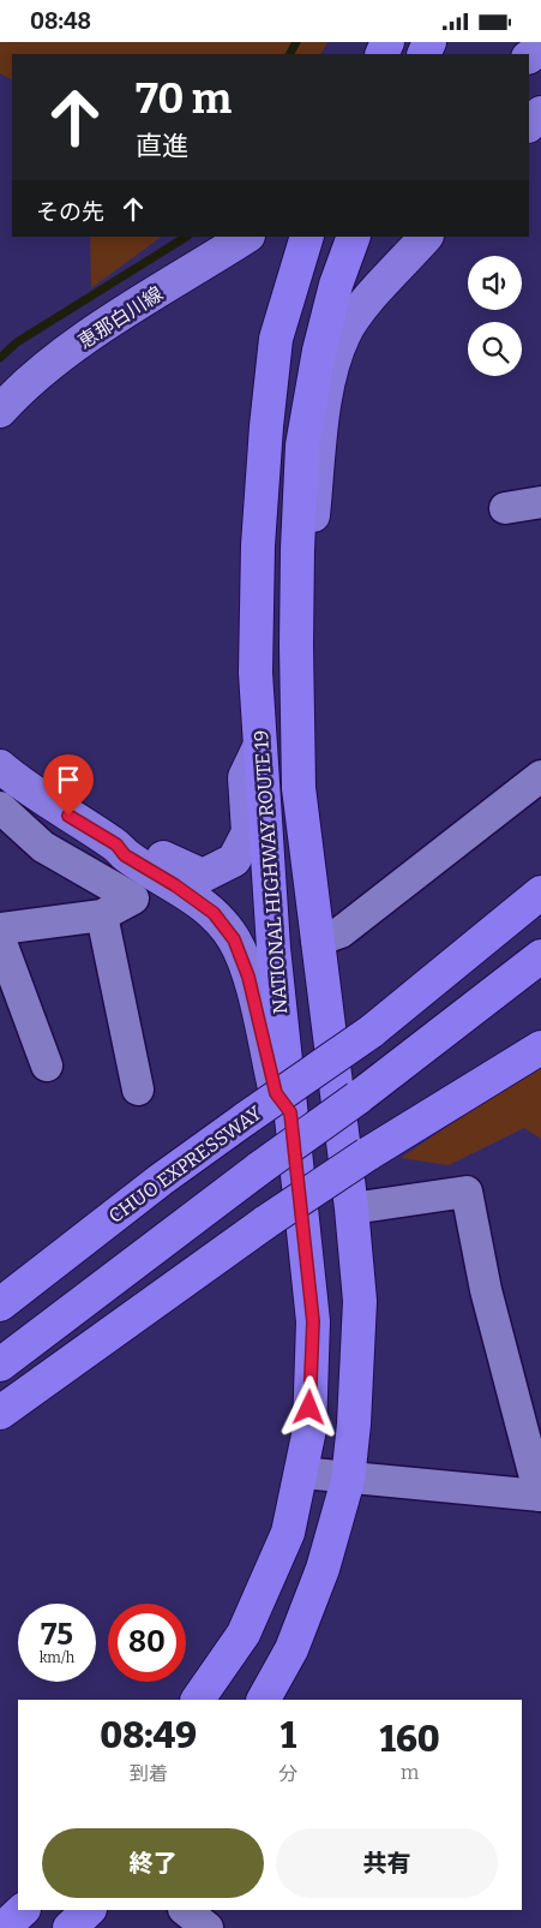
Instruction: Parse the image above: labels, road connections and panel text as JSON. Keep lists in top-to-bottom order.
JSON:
{
  "streets": {
    "highway": ["NATIONAL HIGHWAY ROUTE 19", "CHUO EXPRESSWAY"],
    "main road": ["恵那白川線"]
  },
  "page": {
    "status": "08:48",
    "turn": ["70 m", "直進"],
    "then": "その先",
    "speed": "75 km/h",
    "limit": "80",
    "eta": [
      "08:49",
      "到着",
      "1",
      "分",
      "160",
      "m"
    ],
    "buttons": ["終了", "共有"]
  }
}
